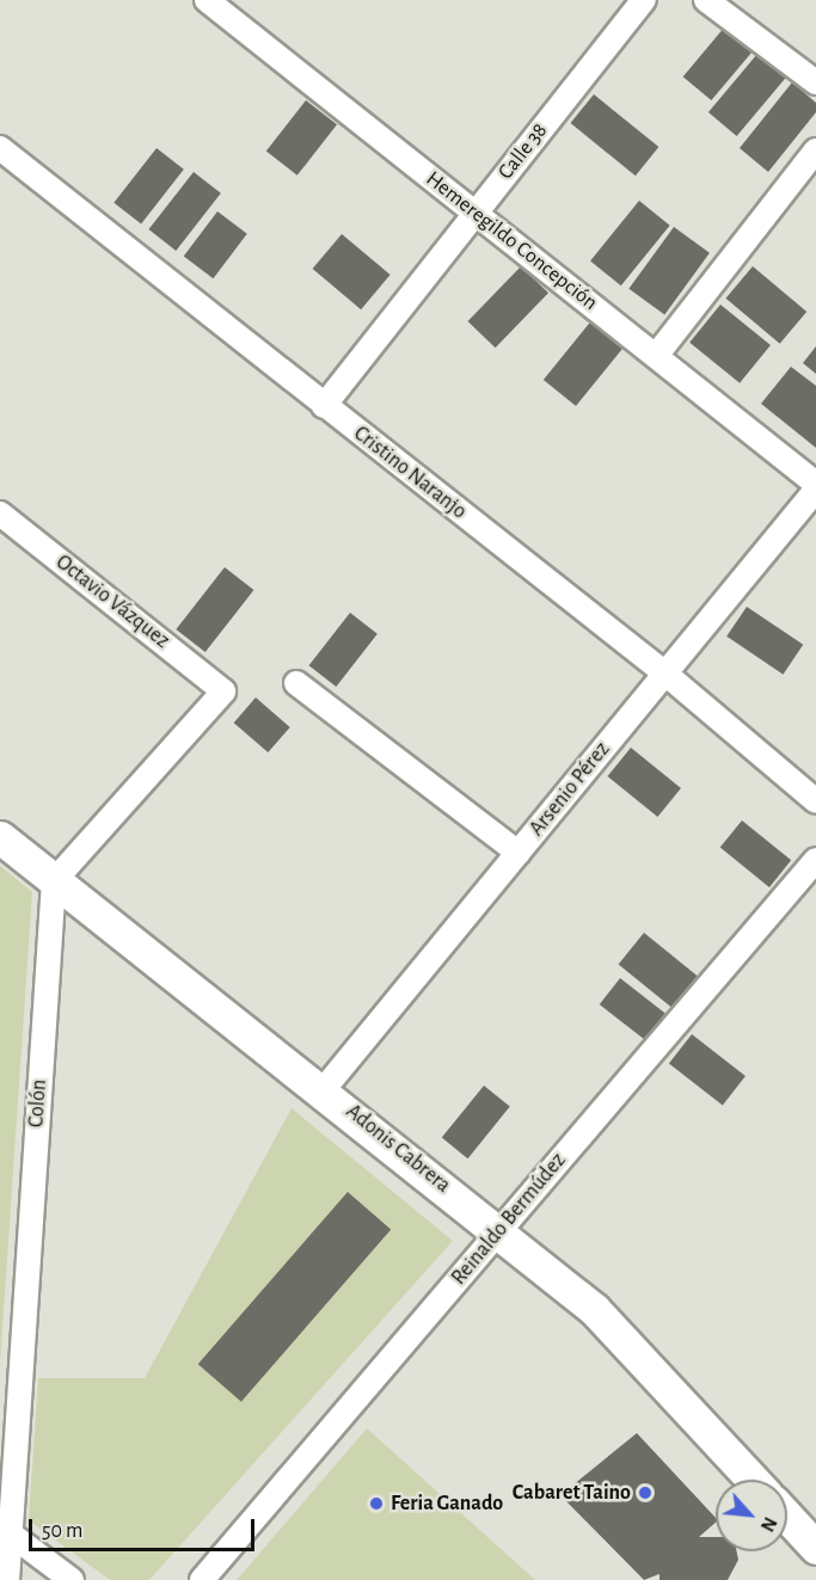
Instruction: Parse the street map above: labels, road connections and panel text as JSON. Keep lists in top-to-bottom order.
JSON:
{
  "streets": {
    "street": [
      "Calle 38",
      "Hemeregildo Concepción",
      "Cristino Naranjo",
      "Octavio Vázquez",
      "Arsenio Pérez",
      "Colón",
      "Adonis Cabrera",
      "Reinaldo Bermúdez"
    ]
  },
  "crossings": [
    ["Calle 38", "Hemeregildo Concepción"],
    ["Calle 38", "Cristino Naranjo"],
    ["Cristino Naranjo", "Arsenio Pérez"],
    ["Octavio Vázquez", "Colón"],
    ["Octavio Vázquez", "Adonis Cabrera"],
    ["Arsenio Pérez", "Adonis Cabrera"],
    ["Colón", "Adonis Cabrera"],
    ["Adonis Cabrera", "Reinaldo Bermúdez"]
  ],
  "places": ["Cabaret Taino", "Feria Ganado"],
  "scale_bar": "50 m",
  "north": "bottom right"
}
